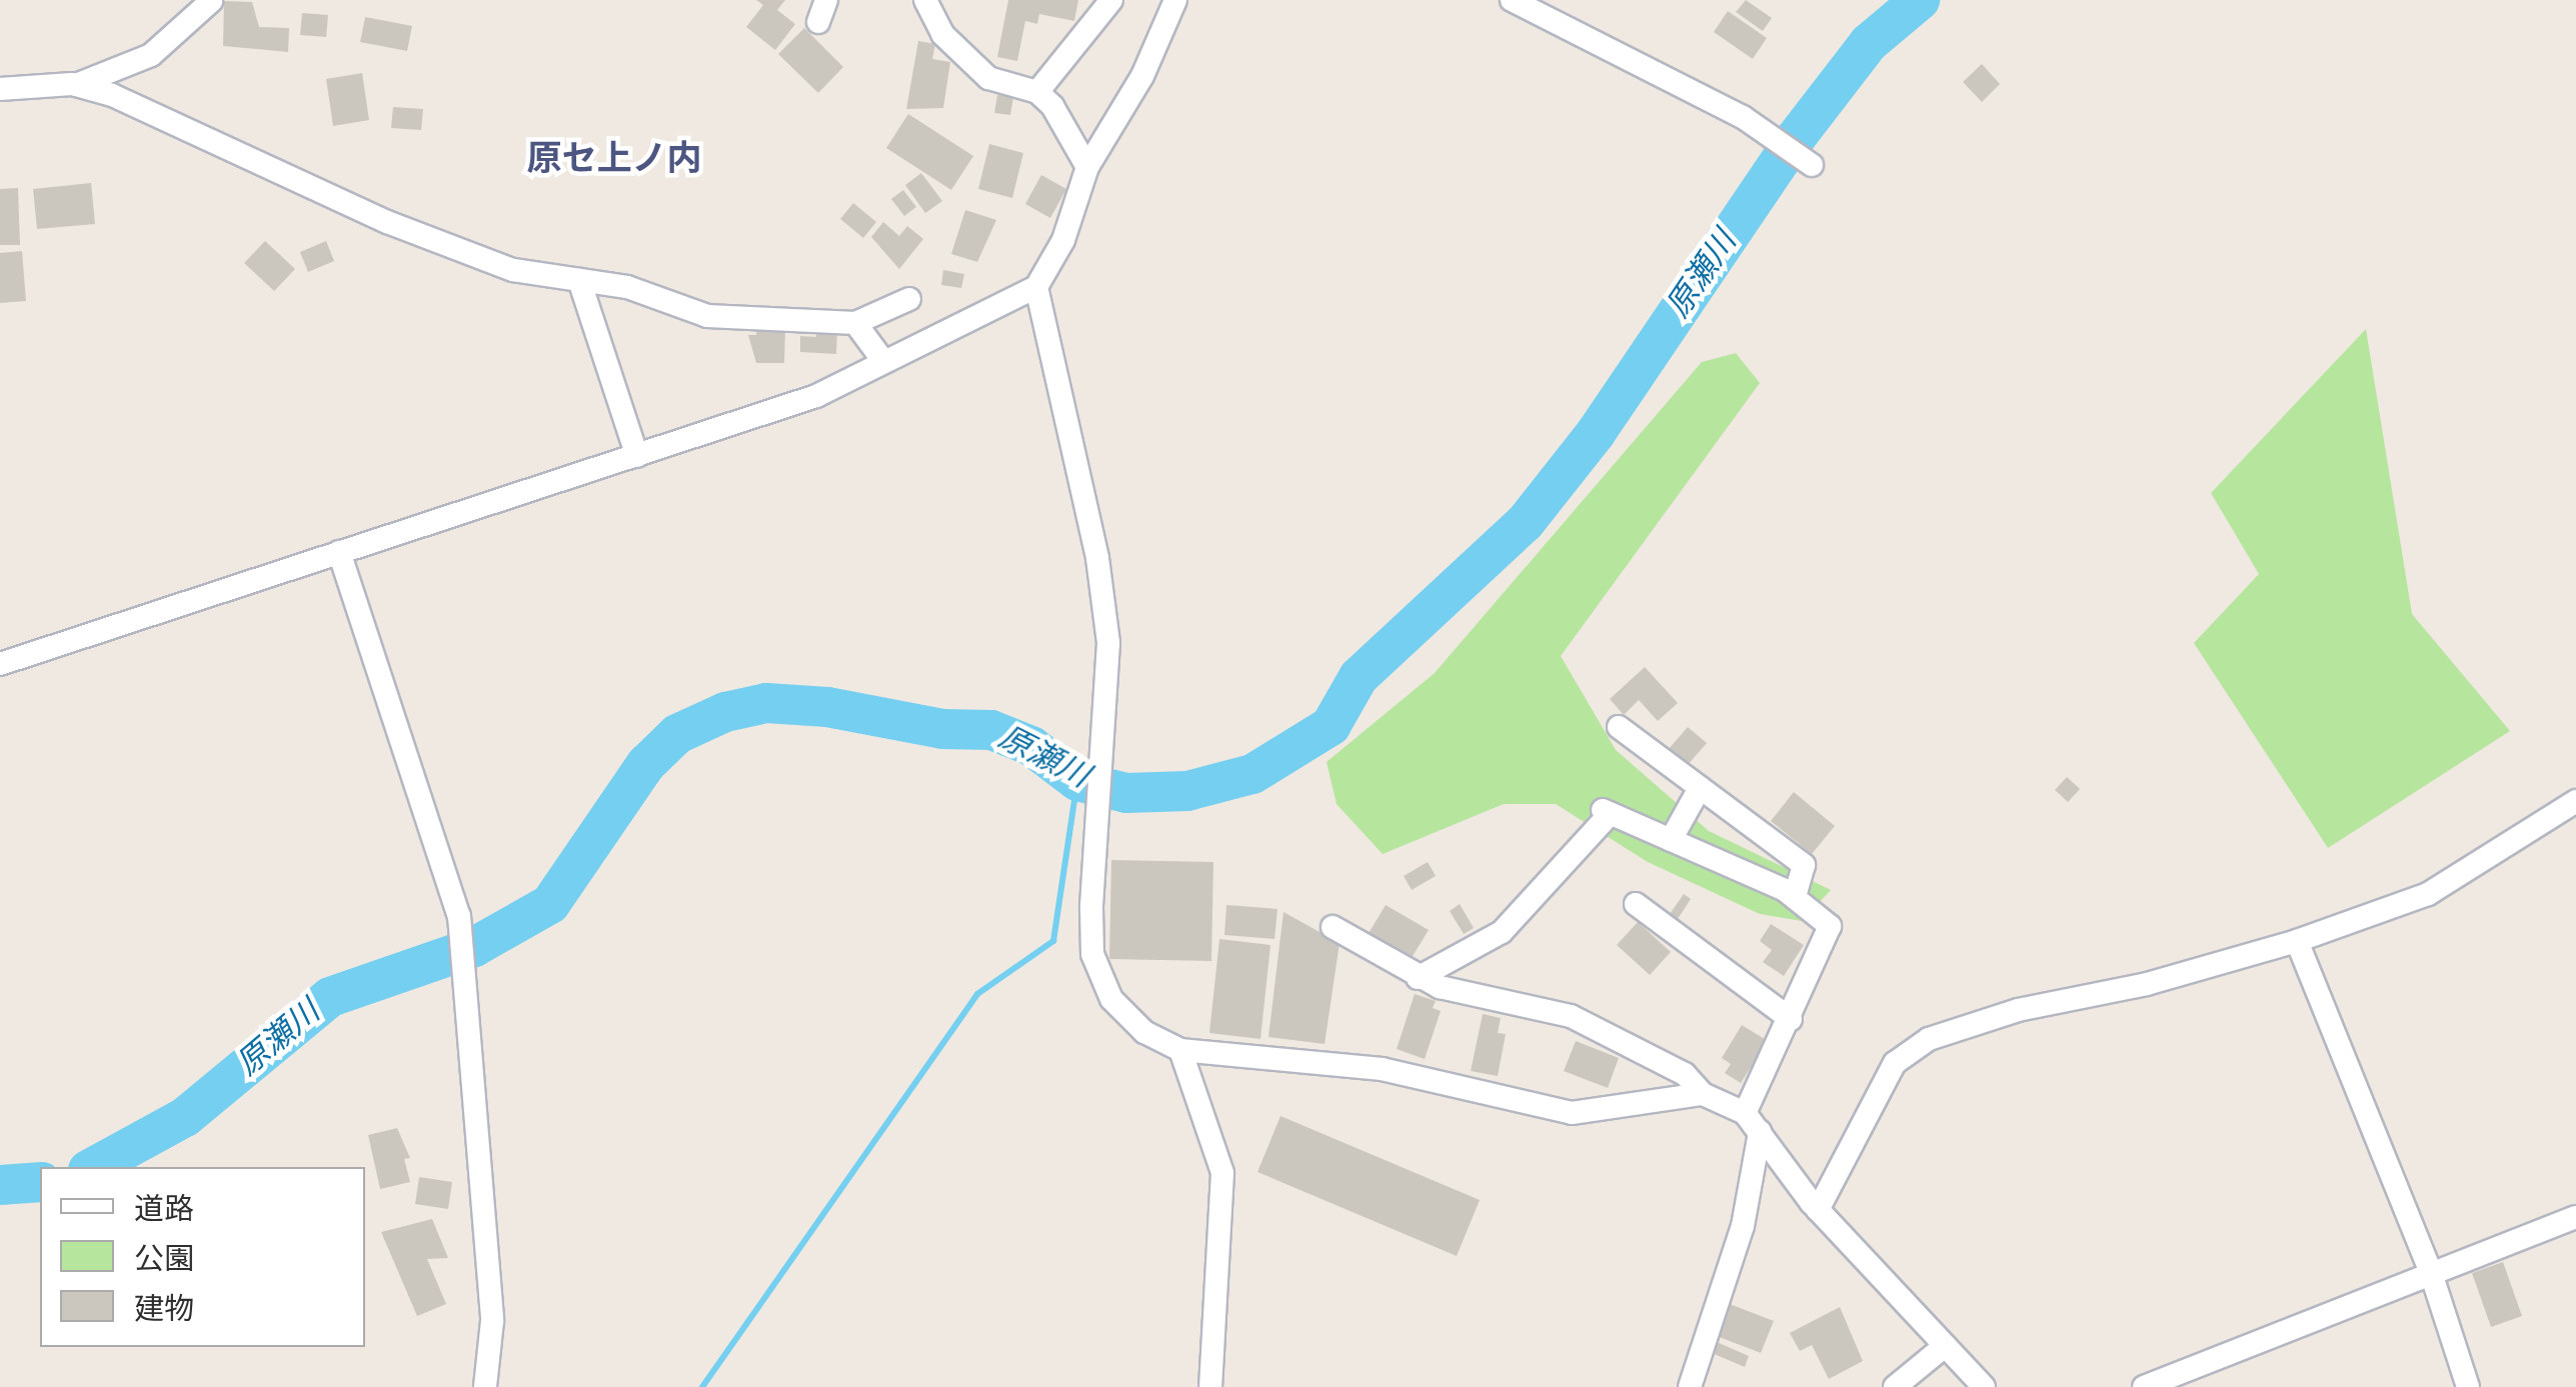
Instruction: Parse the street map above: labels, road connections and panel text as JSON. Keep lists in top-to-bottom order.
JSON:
{
  "districts": ["原セ上ノ内"],
  "water": ["原瀬川"],
  "legend": ["道路", "公園", "建物"]
}
